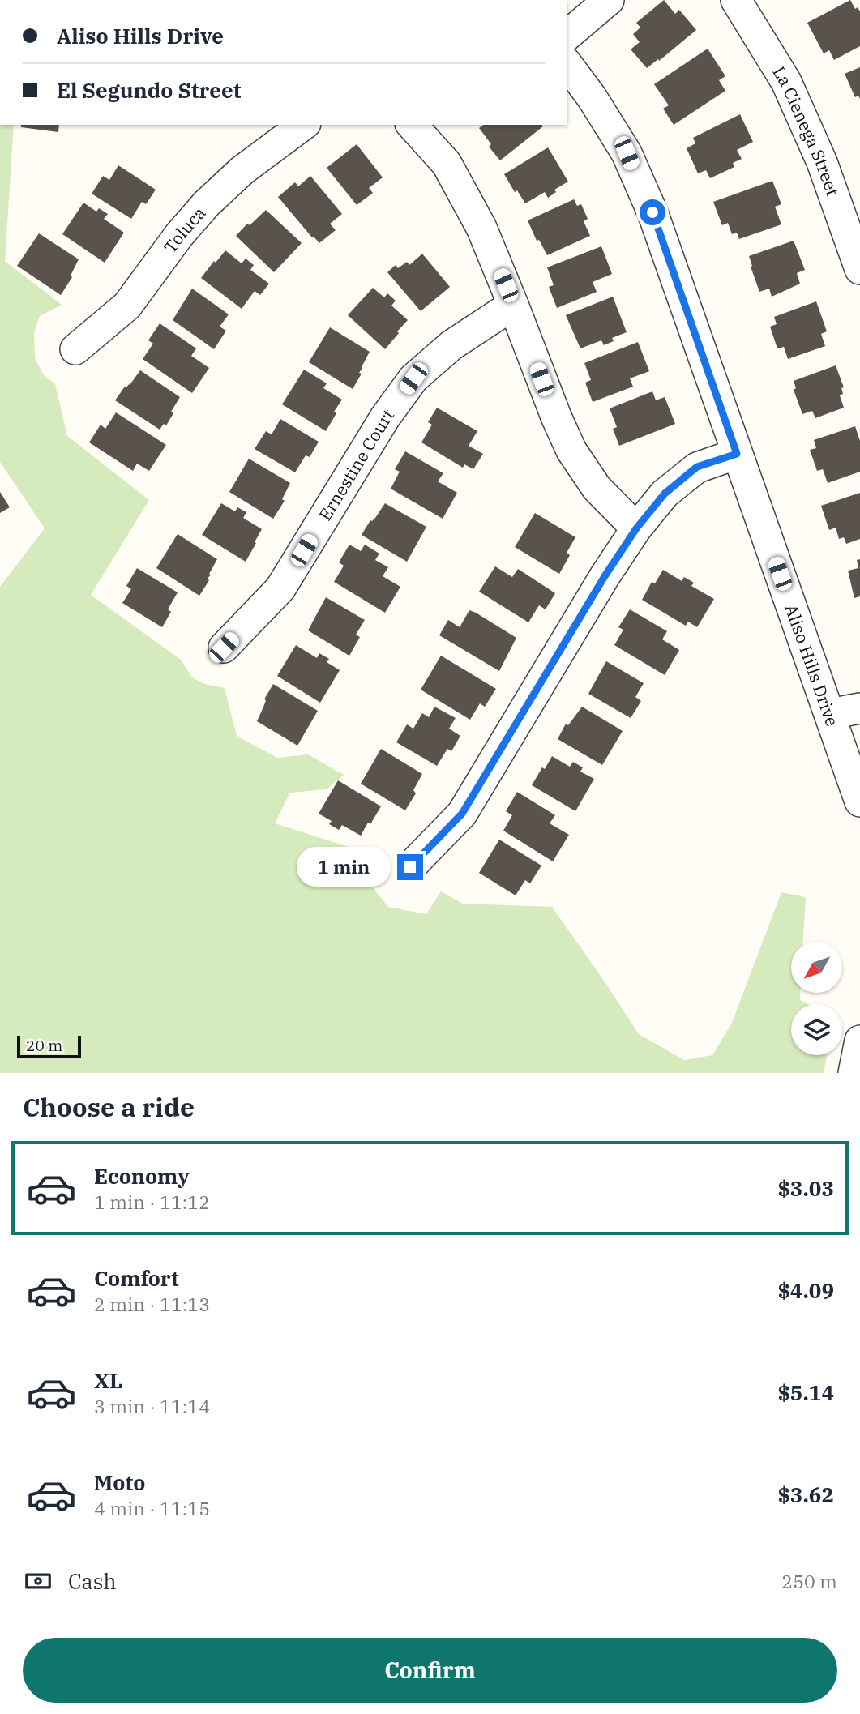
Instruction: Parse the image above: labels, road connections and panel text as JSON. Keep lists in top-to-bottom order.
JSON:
{
  "streets": {
    "street": [
      "La Cienega Street",
      "Toluca",
      "Ernestine Court",
      "Aliso Hills Drive"
    ]
  },
  "scale_bar": "20 m",
  "north": "bottom left",
  "page": {
    "banner": ["Aliso Hills Drive", "El Segundo Street"],
    "bubble": "1 min",
    "scale": "20 m",
    "heading": "Choose a ride",
    "list": [
      {
        "name": "Economy",
        "note": "1 min · 11:12",
        "value": "$3.03"
      },
      {
        "name": "Comfort",
        "note": "2 min · 11:13",
        "value": "$4.09"
      },
      {
        "name": "XL",
        "note": "3 min · 11:14",
        "value": "$5.14"
      },
      {
        "name": "Moto",
        "note": "4 min · 11:15",
        "value": "$3.62"
      }
    ],
    "pay": ["Cash", "250 m"],
    "buttons": "Confirm"
  }
}
